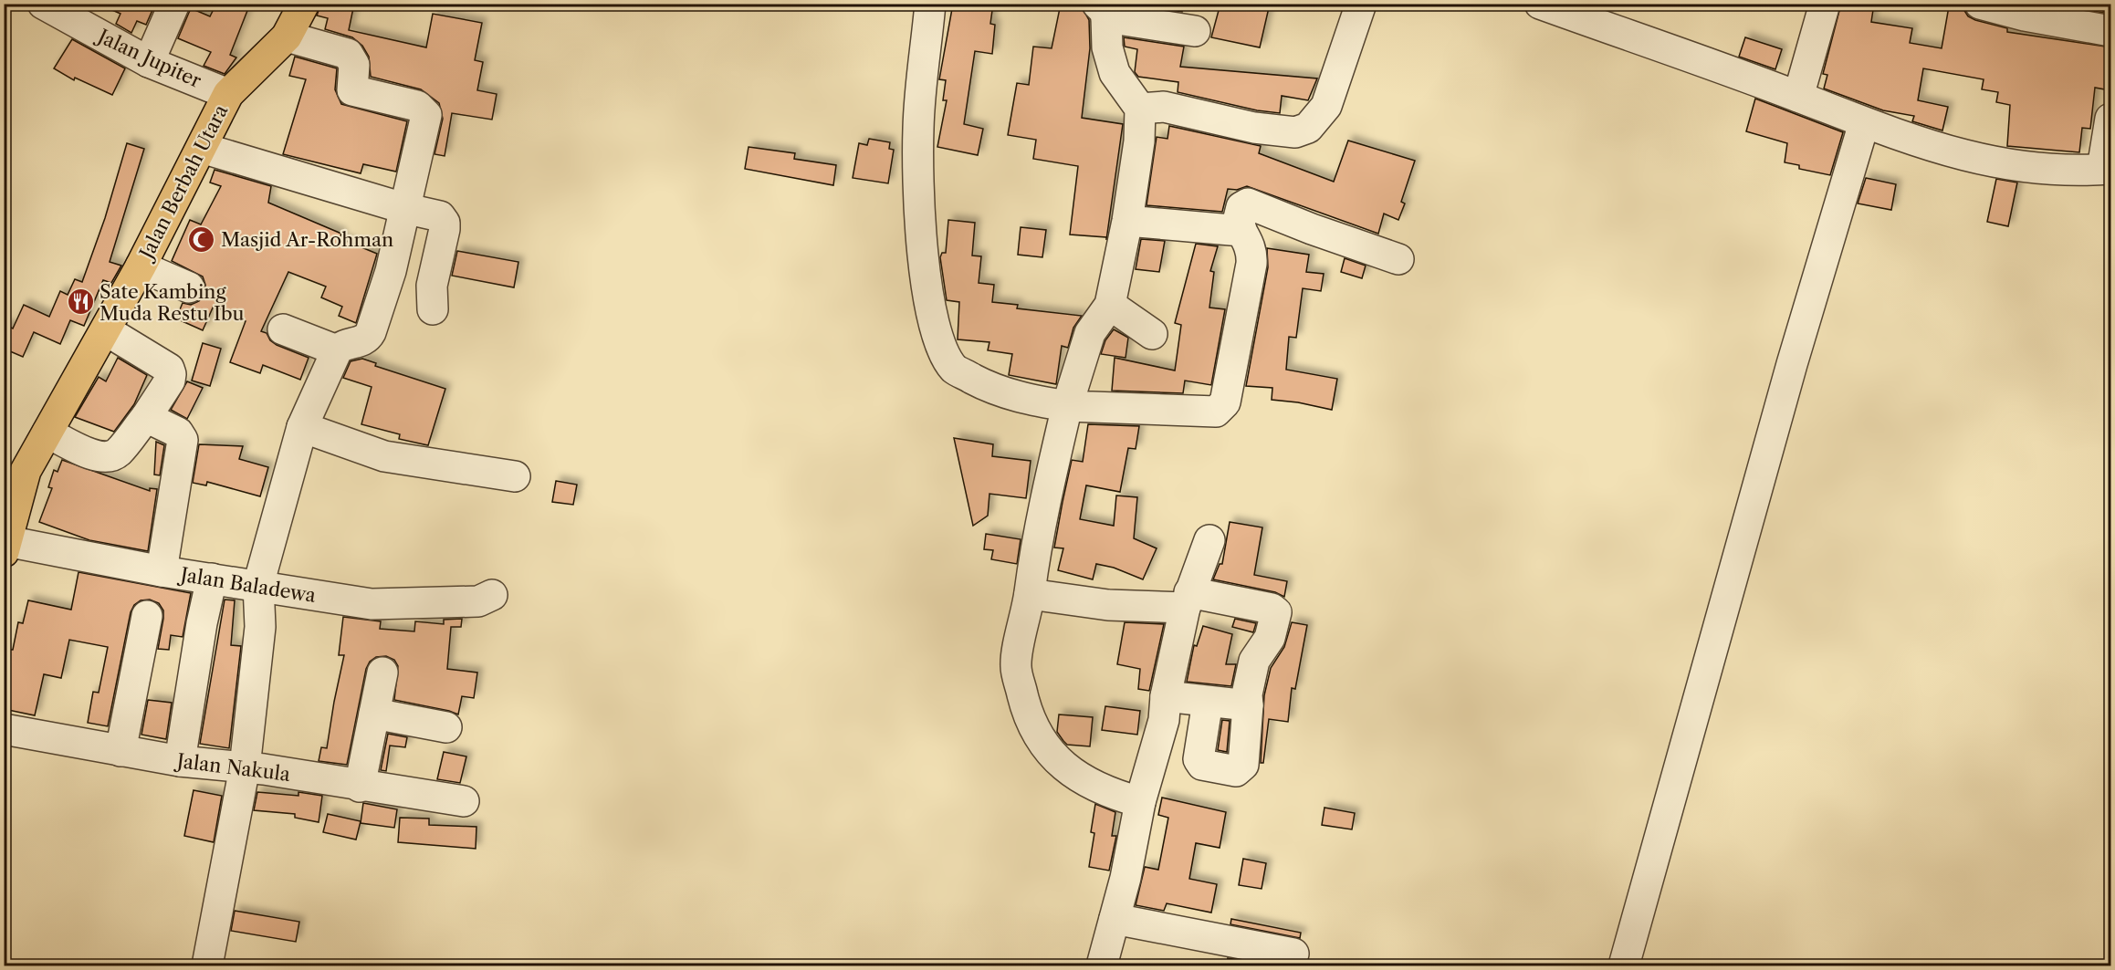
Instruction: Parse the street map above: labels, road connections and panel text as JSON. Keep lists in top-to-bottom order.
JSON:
{
  "streets": {
    "main road": ["Jalan Berbah Utara"],
    "street": ["Jalan Jupiter", "Jalan Baladewa", "Jalan Nakula"]
  },
  "crossings": [
    ["Jalan Jupiter", "Jalan Berbah Utara"],
    ["Jalan Berbah Utara", "Jalan Baladewa"]
  ],
  "places": {
    "mosque": ["Masjid Ar-Rohman"],
    "restaurant": ["Sate Kambing Muda Restu Ibu"]
  }
}
